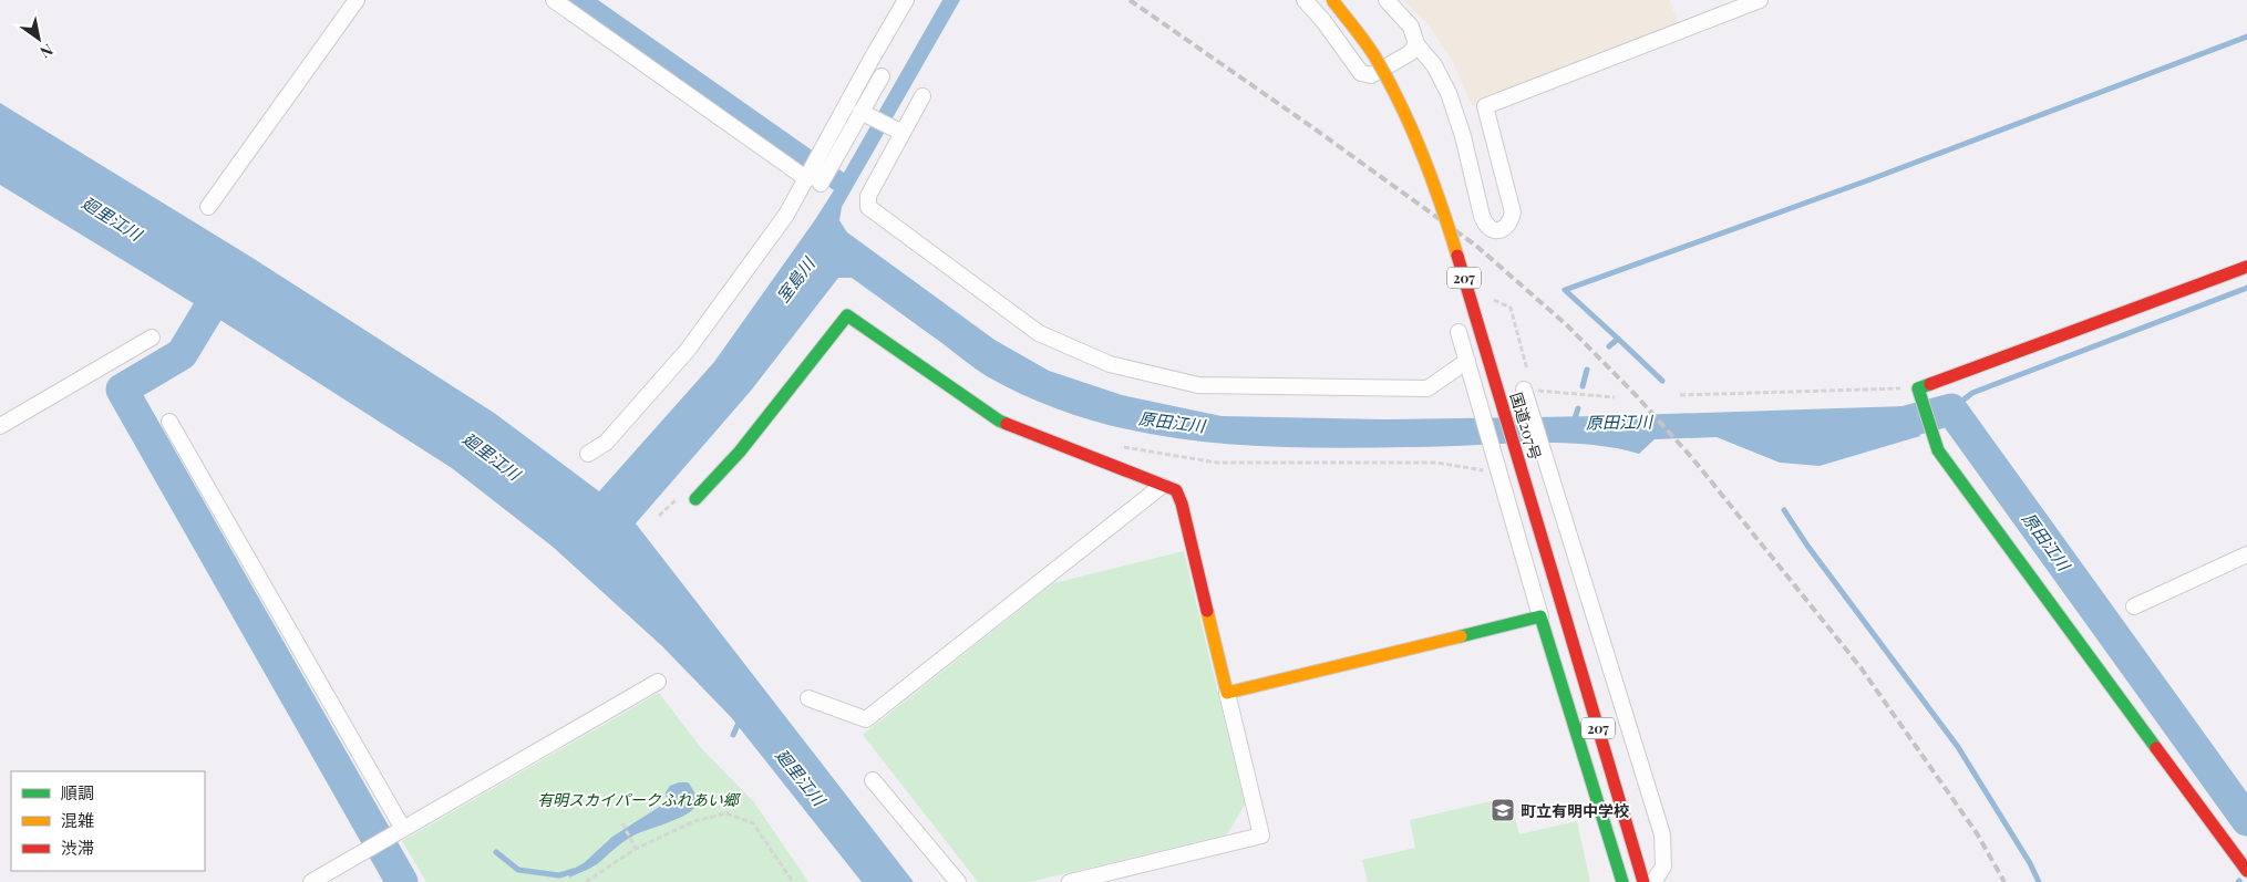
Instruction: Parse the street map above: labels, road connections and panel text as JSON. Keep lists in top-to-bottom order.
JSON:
{
  "streets": {
    "main road": ["207", "国道207号"]
  },
  "water": ["廻里江川", "室島川", "原田江川"],
  "parks": ["有明スカイパークふれあい郷"],
  "places": {
    "school or university": ["町立有明中学校"]
  },
  "legend": ["順調", "混雑", "渋滞"],
  "north": "bottom right"
}
